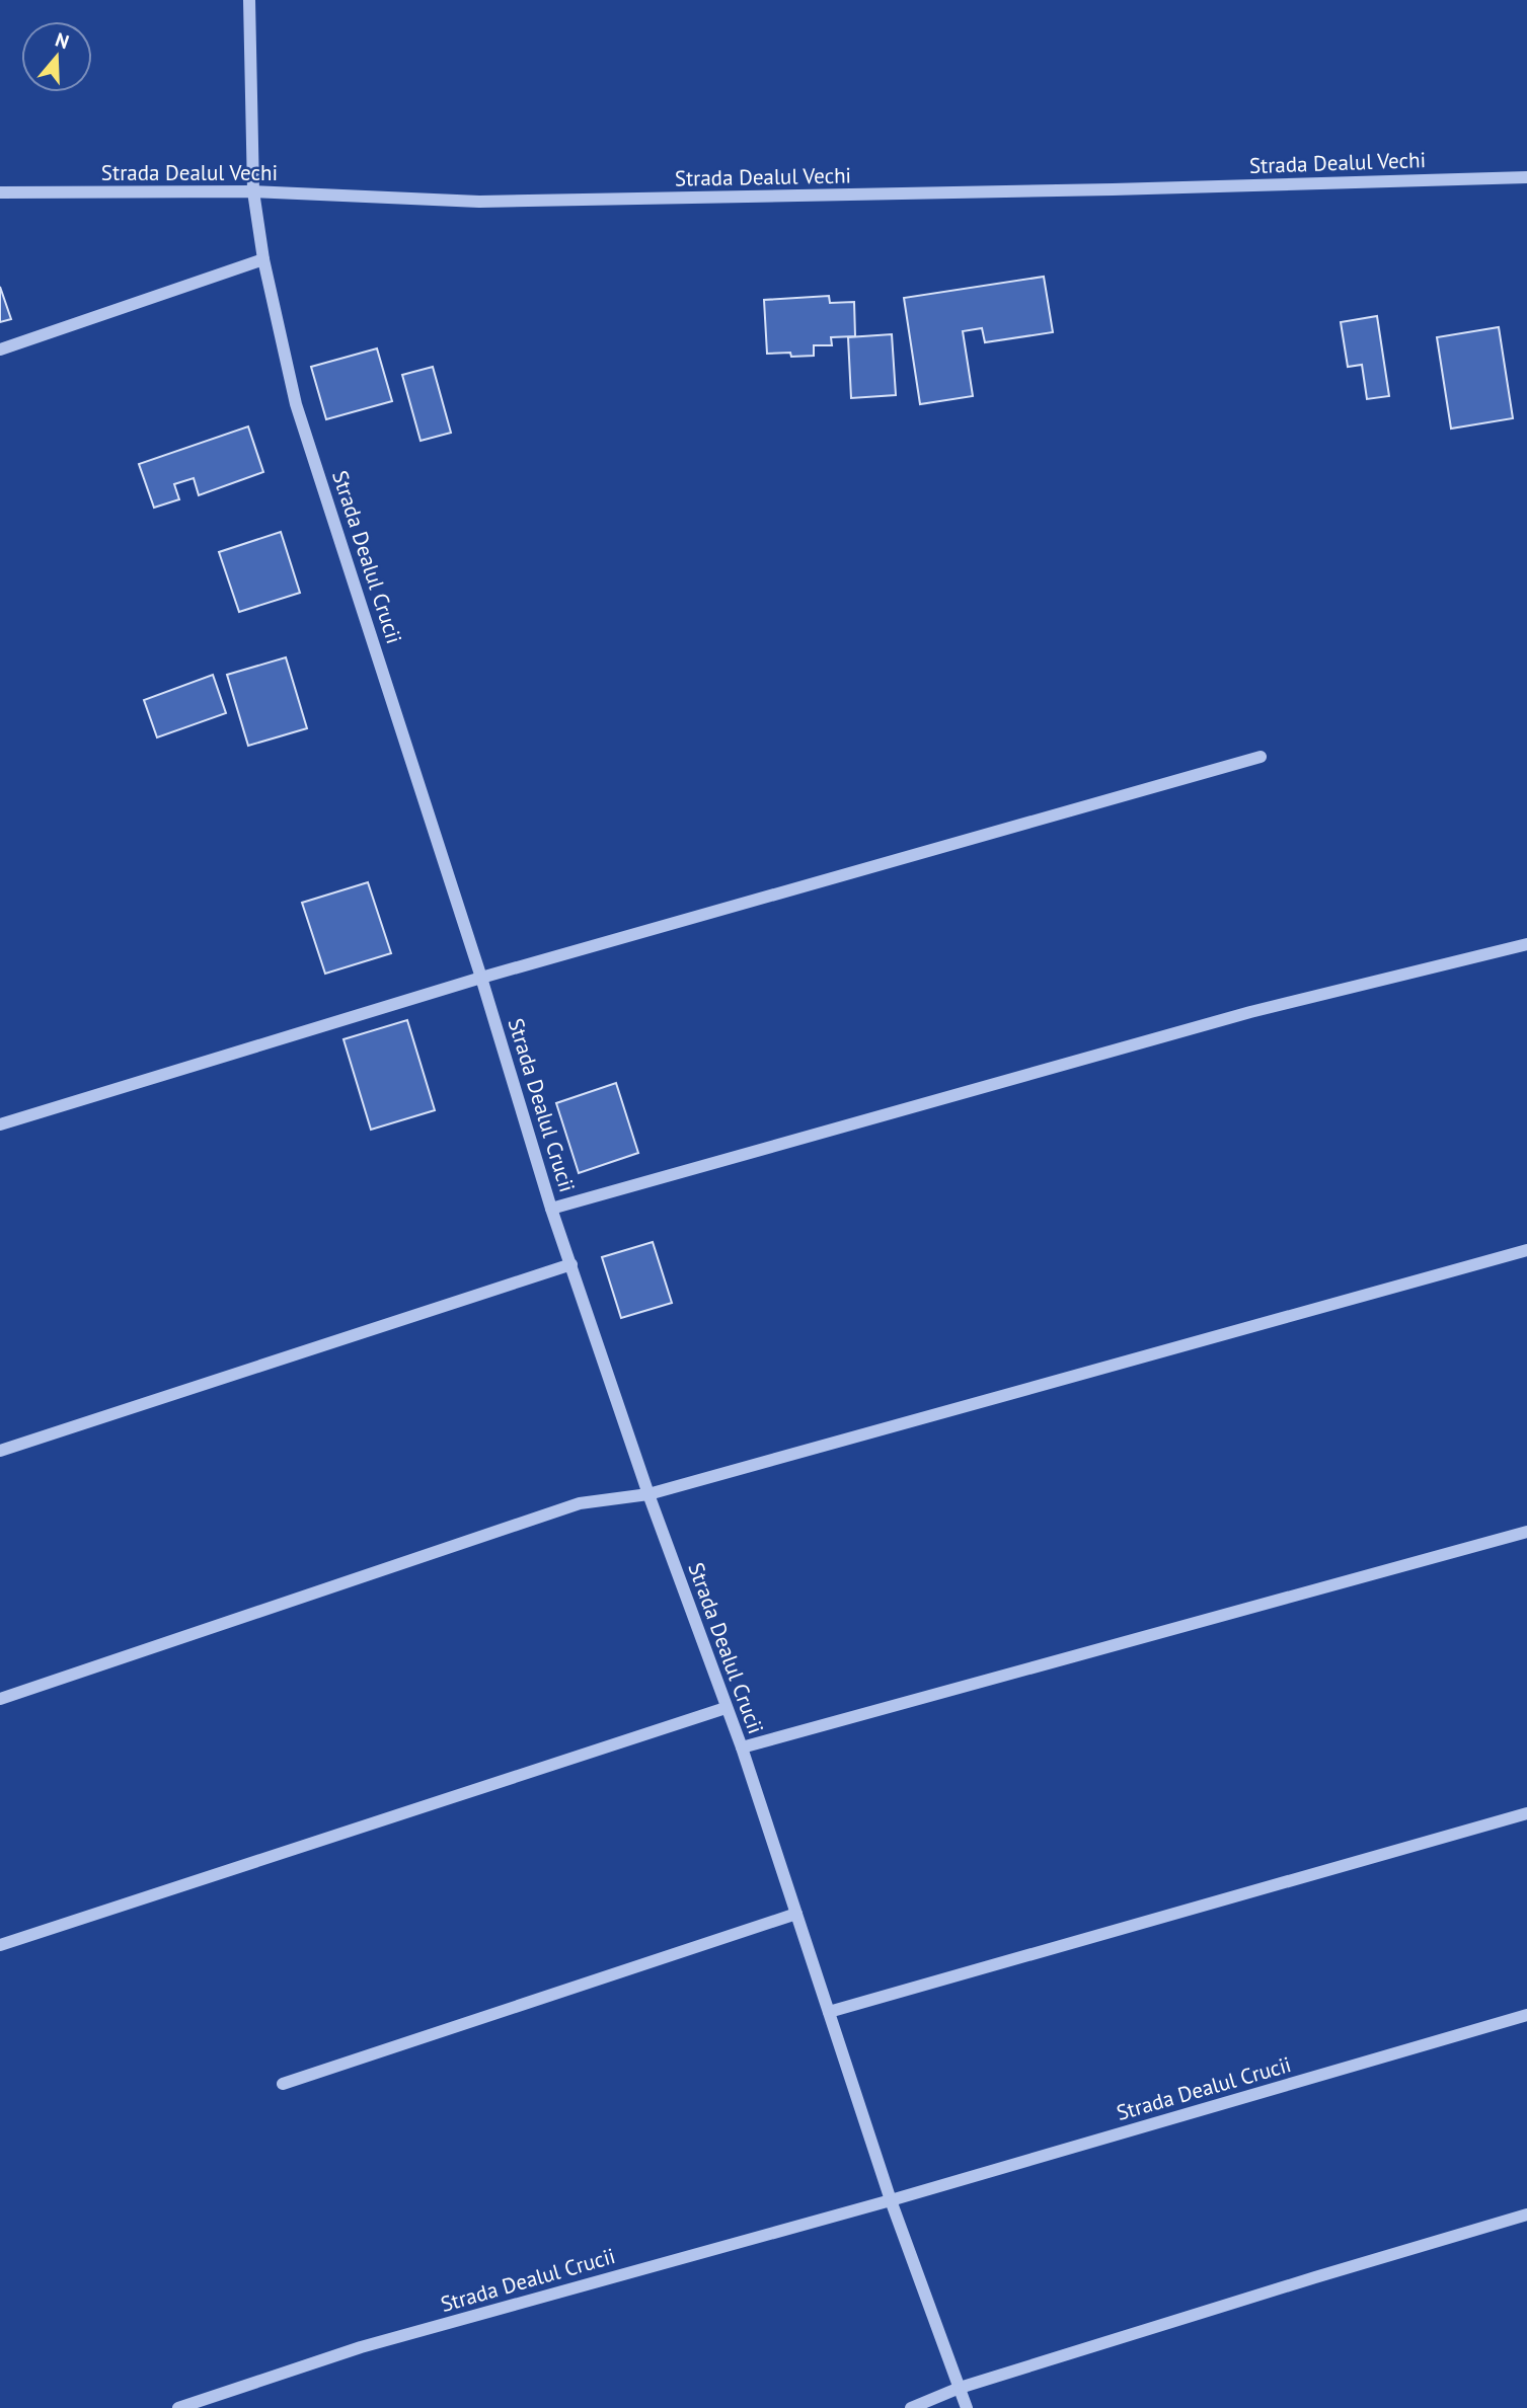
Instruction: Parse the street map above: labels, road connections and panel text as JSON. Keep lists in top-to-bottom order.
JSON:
{
  "streets": {
    "street": ["Strada Dealul Vechi", "Strada Dealul Crucii"]
  },
  "crossings": [
    ["Strada Dealul Vechi", "Strada Dealul Crucii"]
  ],
  "north": "top"
}
